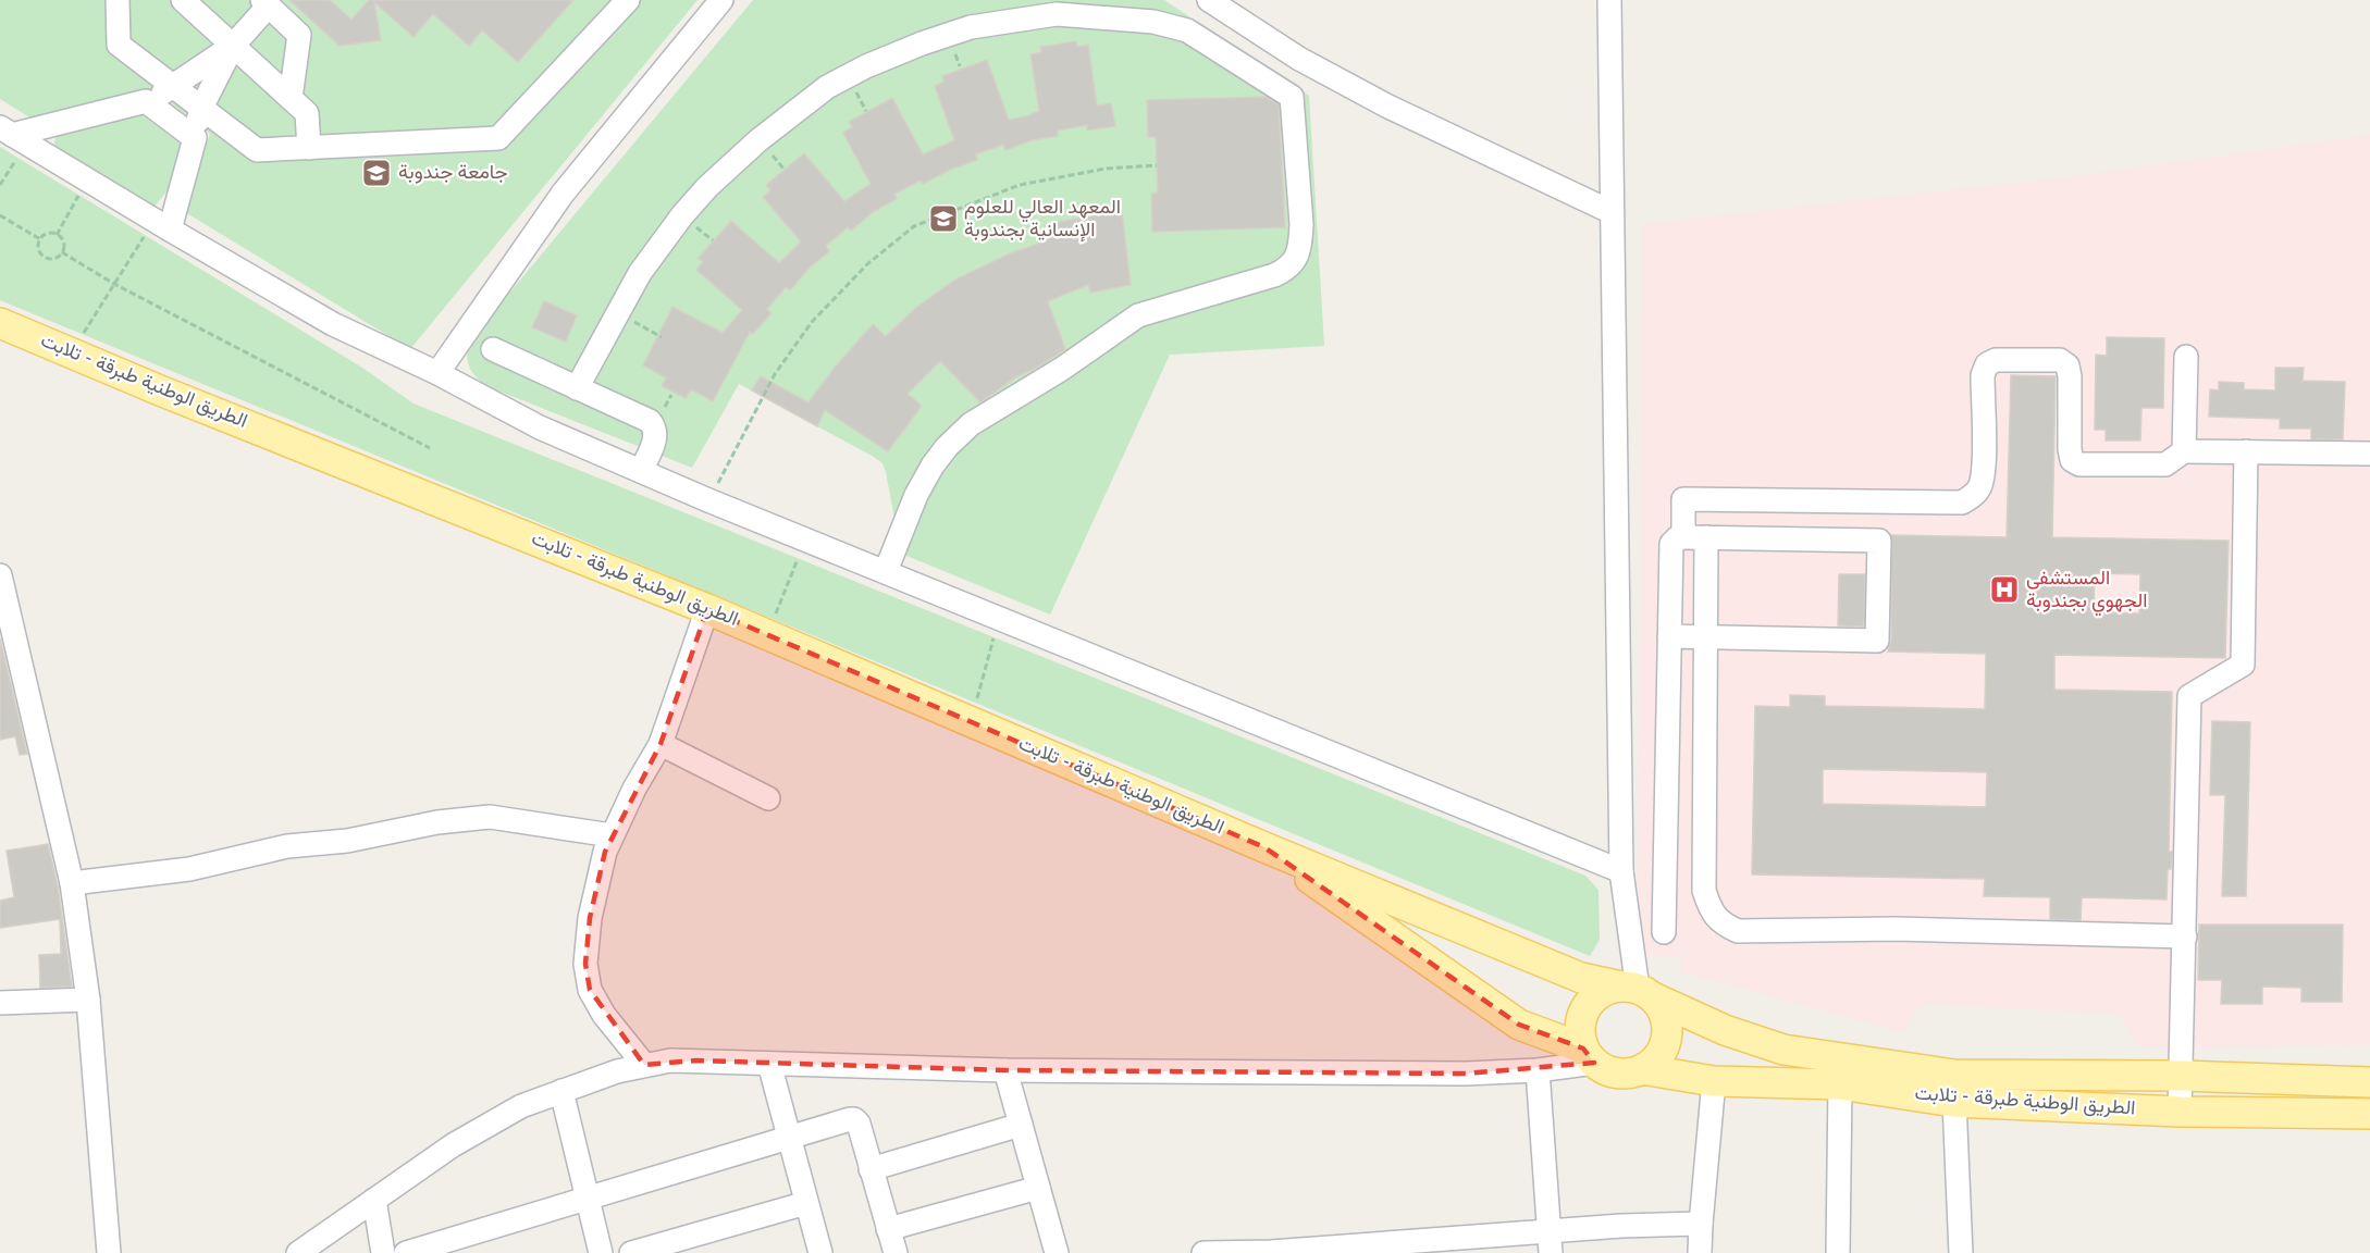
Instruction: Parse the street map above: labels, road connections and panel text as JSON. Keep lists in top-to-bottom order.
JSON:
{
  "streets": {
    "main road": ["الطريق الوطنية طبرقة - تلابت"]
  },
  "places": {
    "school or university": ["جامعة جندوبة", "المعهد العالي للعلوم الإنسانية بجندوبة"],
    "hospital": ["المستشفى الجهوي بجندوبة"]
  }
}
